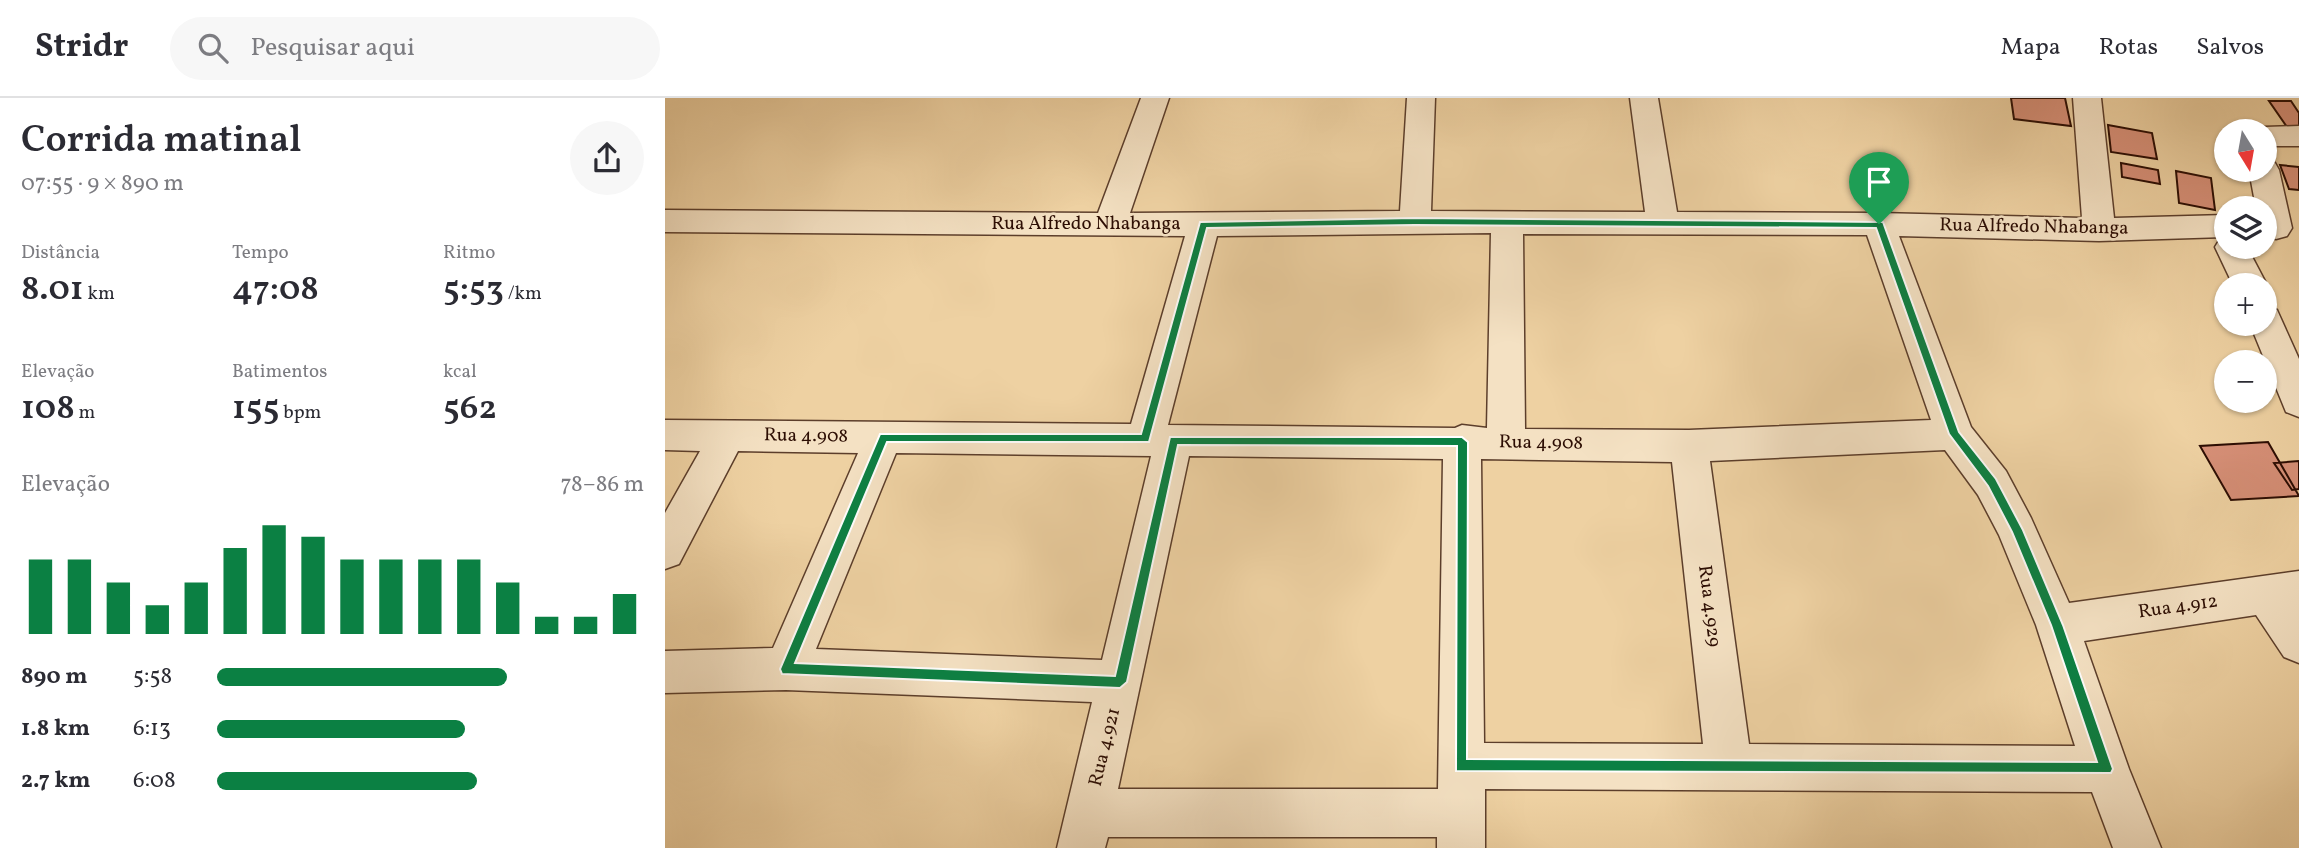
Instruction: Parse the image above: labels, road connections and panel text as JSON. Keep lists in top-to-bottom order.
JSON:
{
  "streets": {
    "street": [
      "Rua Alfredo Nhabanga",
      "Rua 4.908",
      "Rua 4.929",
      "Rua 4.912",
      "Rua 4.921"
    ]
  },
  "crossings": [
    ["Rua Alfredo Nhabanga", "Rua 4.921"],
    ["Rua 4.908", "Rua 4.929"],
    ["Rua 4.908", "Rua 4.921"]
  ],
  "north": "bottom",
  "page": {
    "header": "Stridr",
    "search": "Pesquisar aqui",
    "nav": ["Mapa", "Rotas", "Salvos"],
    "heading": ["Corrida matinal", "07:55 · 9 × 890 m"],
    "map_buttons": ["+", "−"],
    "stats": [
      ["Distância", "8.01 km"],
      ["Tempo", "47:08"],
      ["Ritmo", "5:53 /km"],
      ["Elevação", "108 m"],
      ["Batimentos", "155 bpm"],
      ["kcal", "562"]
    ],
    "chart": ["Elevação", "78–86 m"],
    "list": [
      {
        "name": "890 m",
        "note": "5:58"
      },
      {
        "name": "1.8 km",
        "note": "6:13"
      },
      {
        "name": "2.7 km",
        "note": "6:08"
      }
    ]
  }
}
